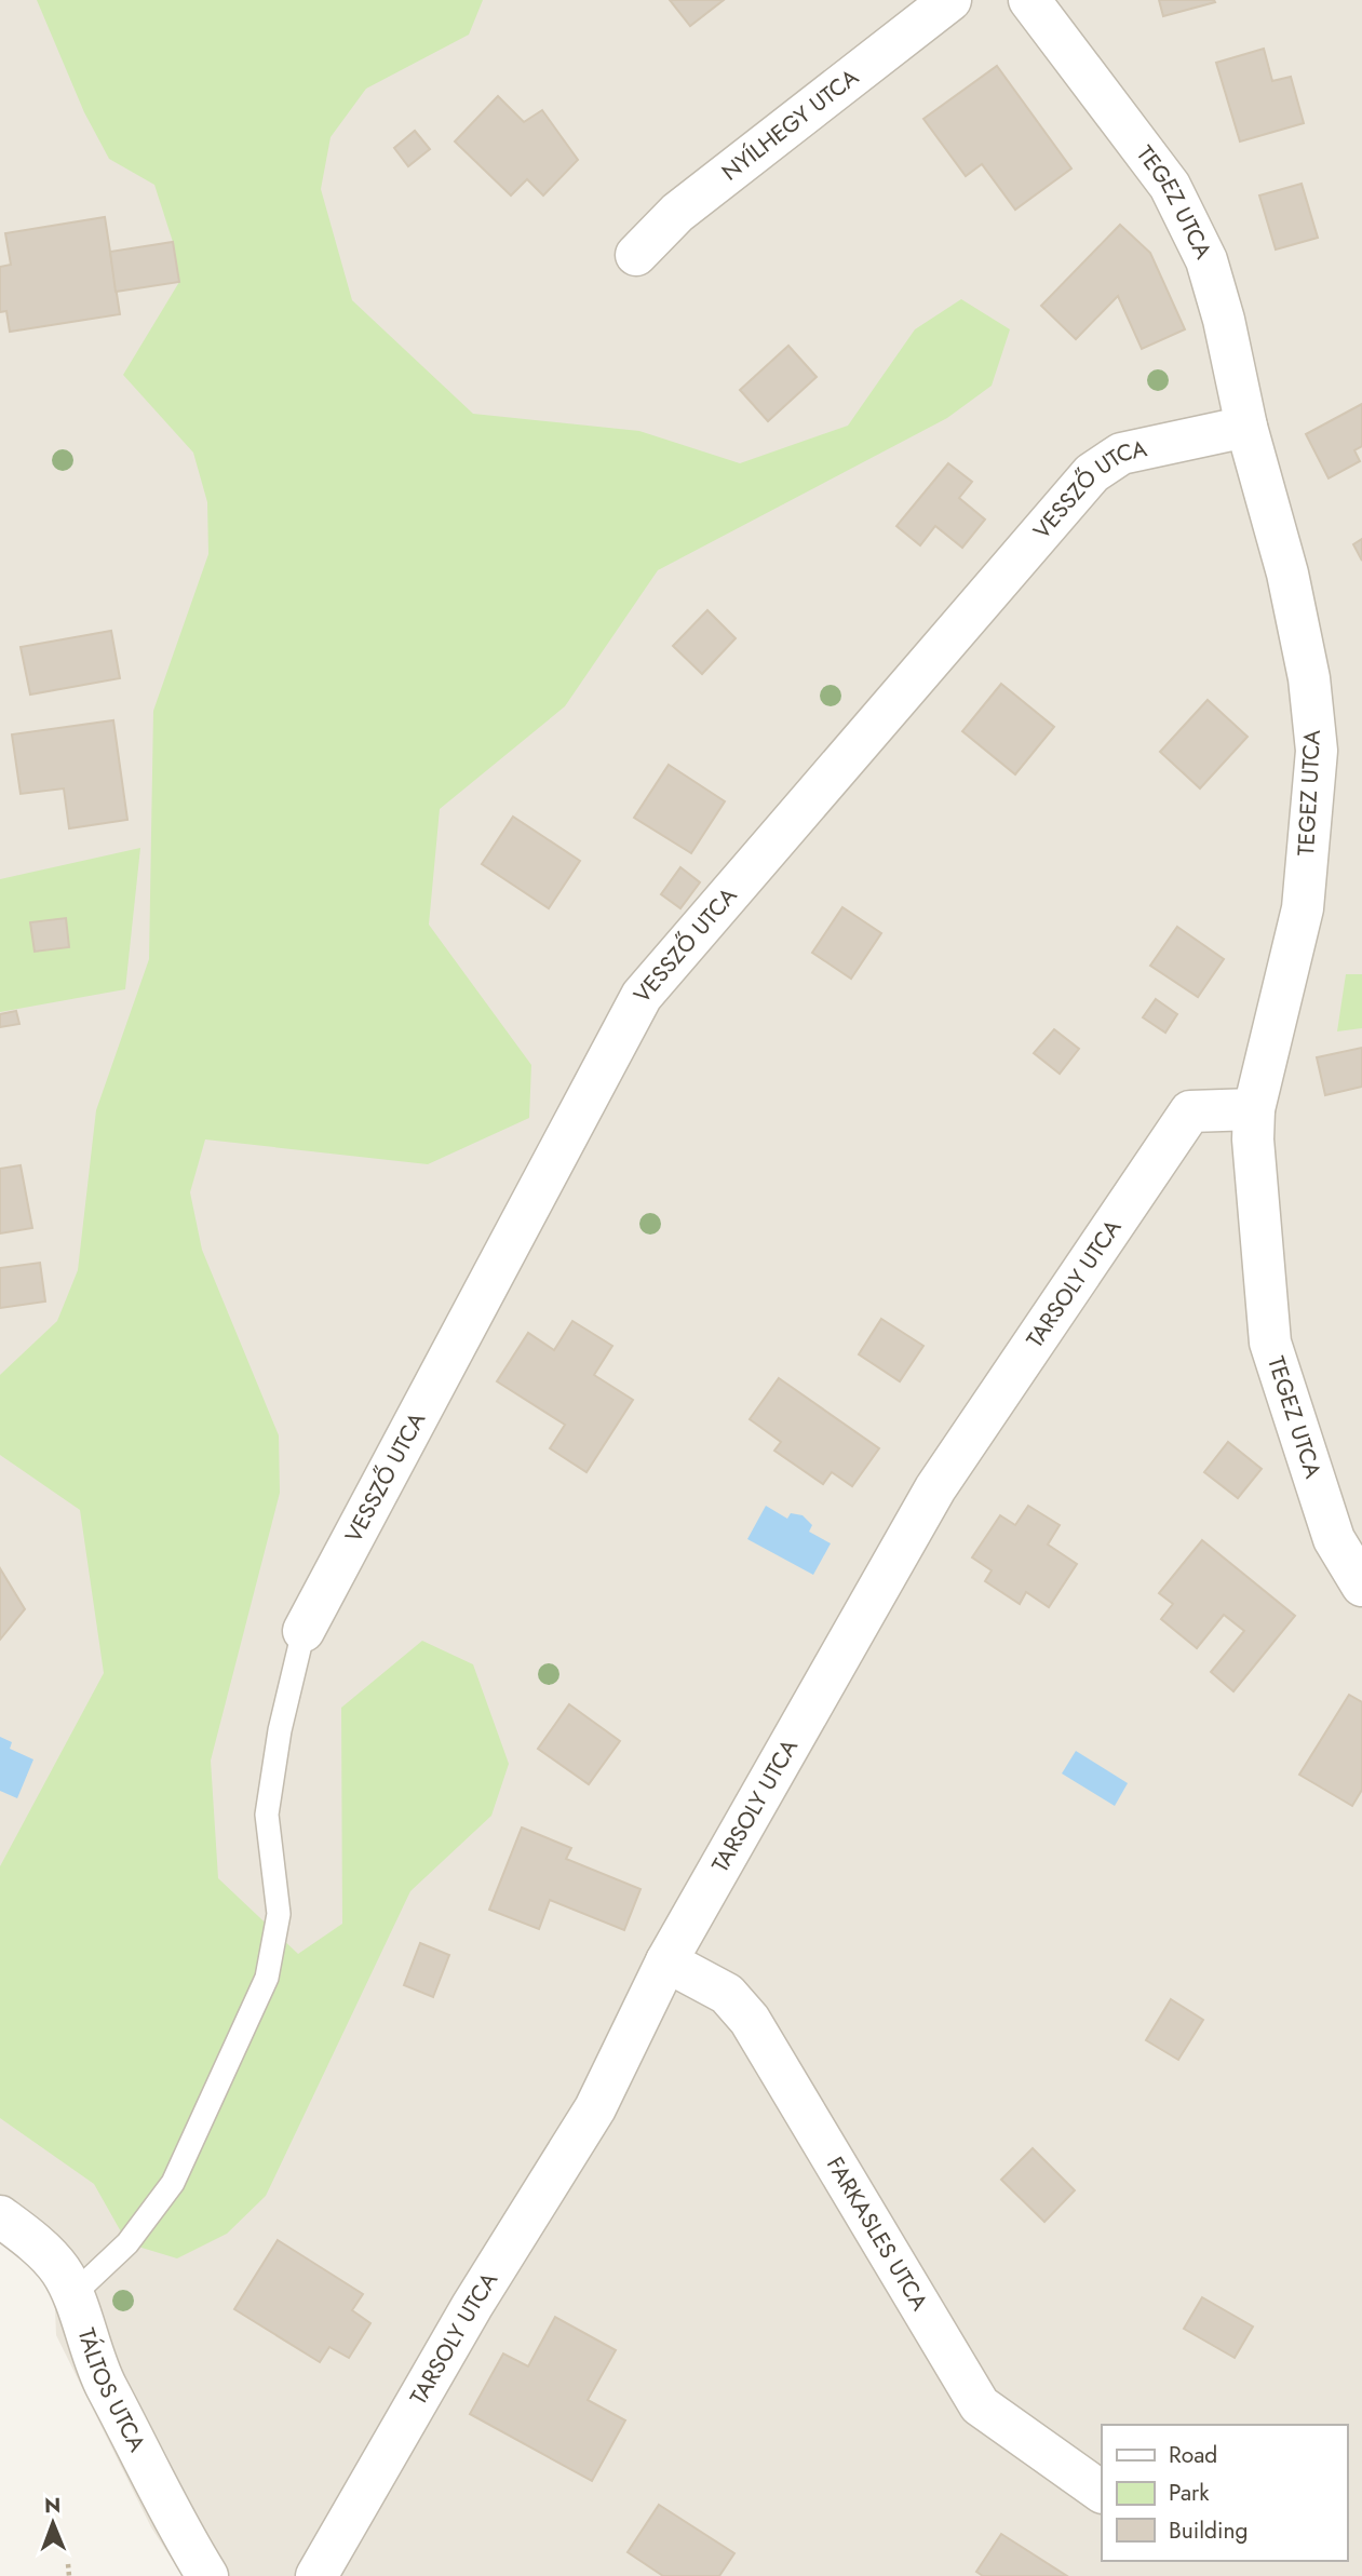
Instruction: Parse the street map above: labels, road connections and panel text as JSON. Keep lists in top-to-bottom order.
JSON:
{
  "streets": {
    "street": [
      "NYÍLHEGY UTCA",
      "TEGEZ UTCA",
      "VESSZŐ UTCA",
      "TARSOLY UTCA",
      "FARKASLES UTCA",
      "TÁLTOS UTCA"
    ]
  },
  "crossings": [
    ["TEGEZ UTCA", "VESSZŐ UTCA"],
    ["TEGEZ UTCA", "TARSOLY UTCA"],
    ["TARSOLY UTCA", "FARKASLES UTCA"]
  ],
  "legend": ["Road", "Park", "Building"],
  "north": "top"
}
